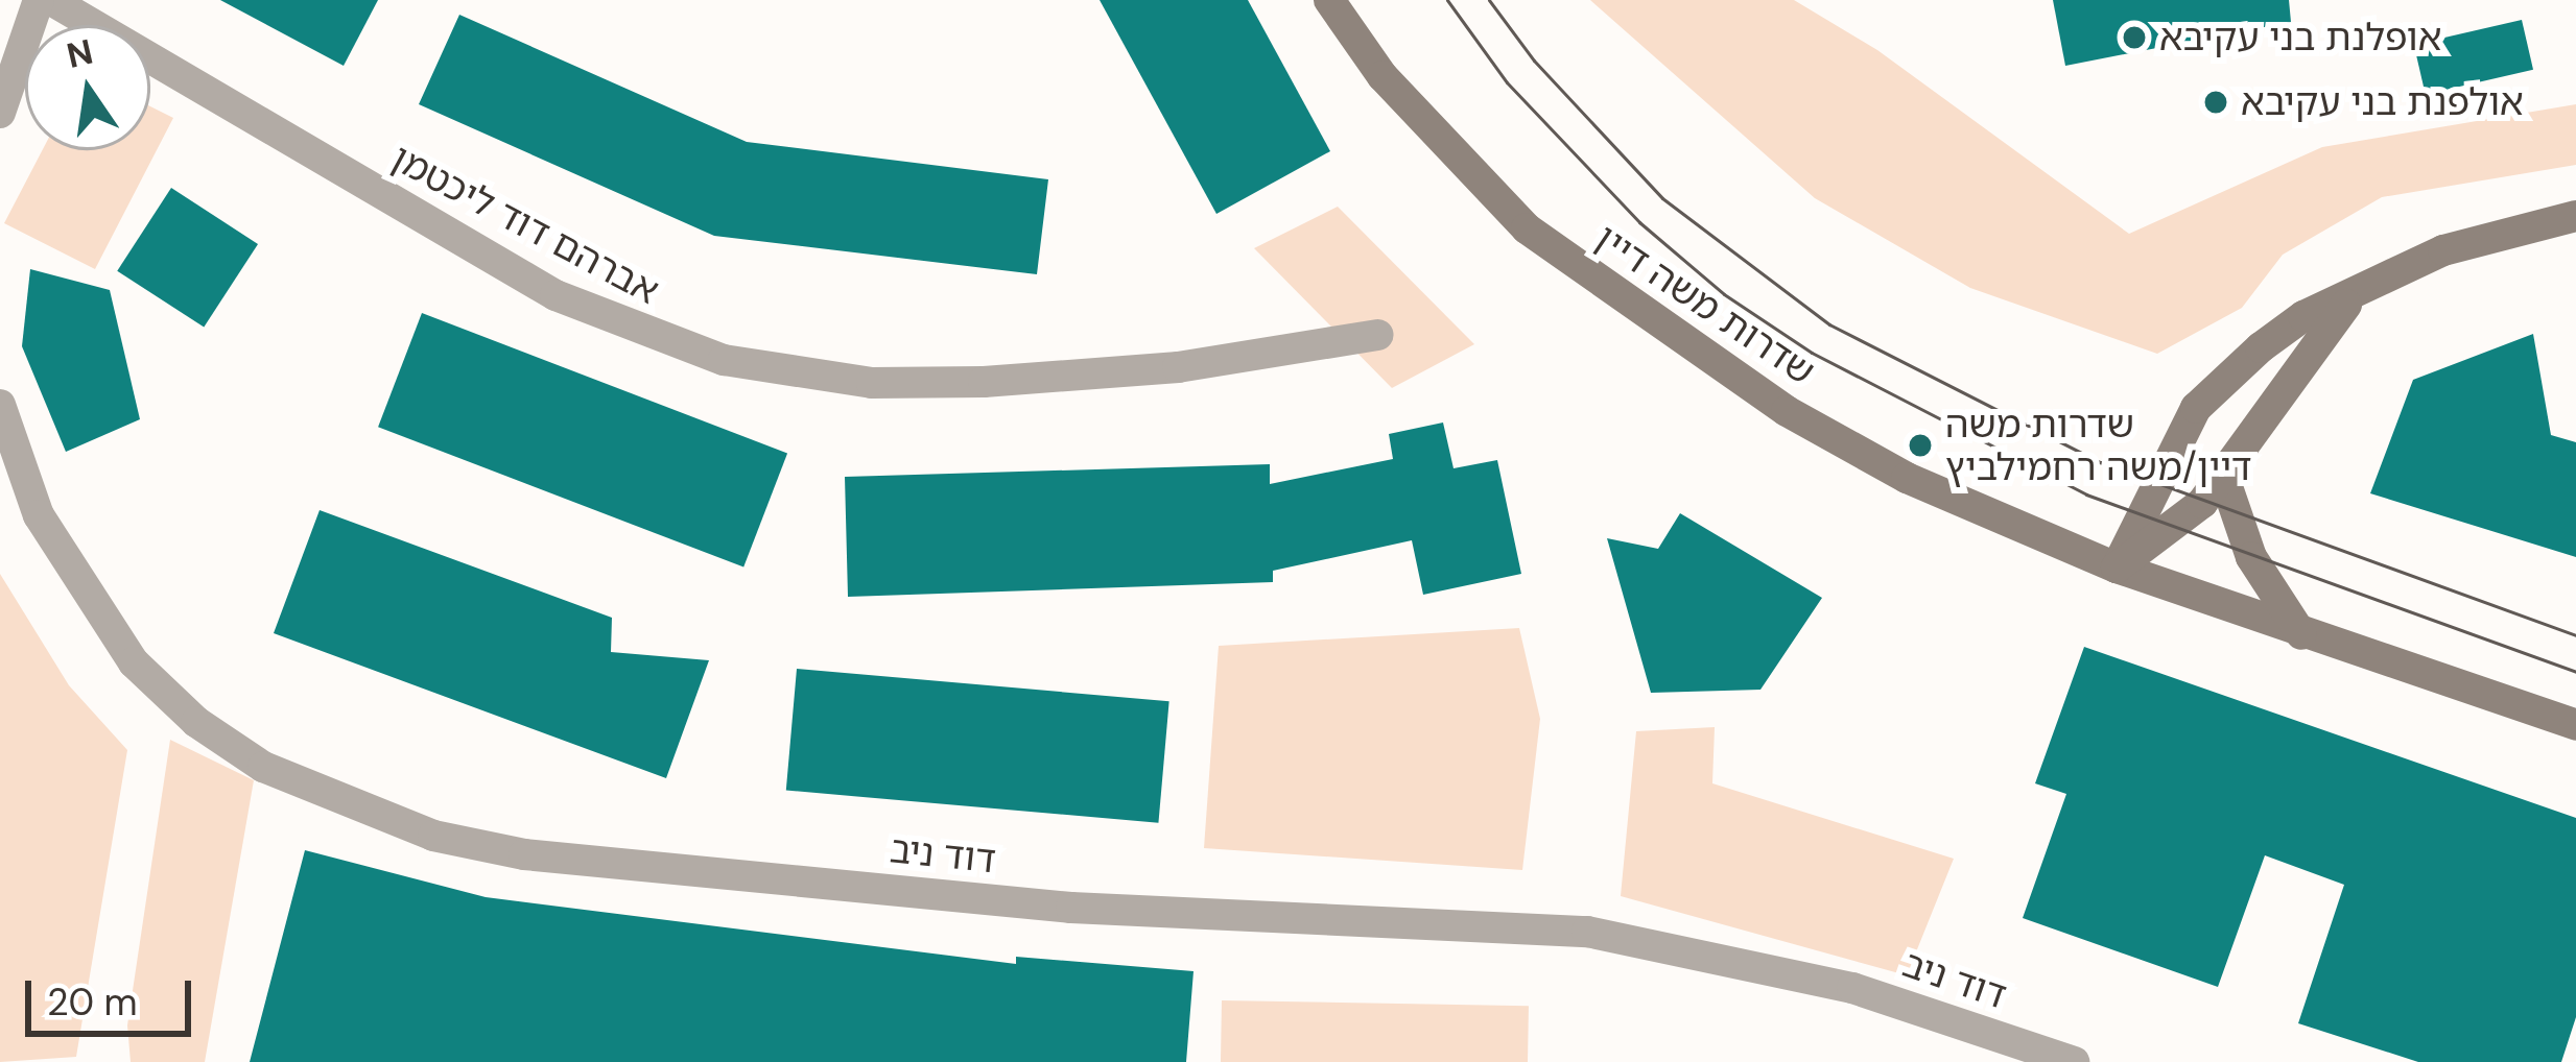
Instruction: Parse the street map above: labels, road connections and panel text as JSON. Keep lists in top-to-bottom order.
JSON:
{
  "streets": {
    "street": ["אברהם דוד ליכטמן", "שדרות משה דיין", "דוד ניב"]
  },
  "places": ["אופלנת בני עקיבא", "אולפנת בני עקיבא", "שדרות משה דיין/משה רחמילביץ"],
  "scale_bar": "20 m",
  "north": "top"
}
